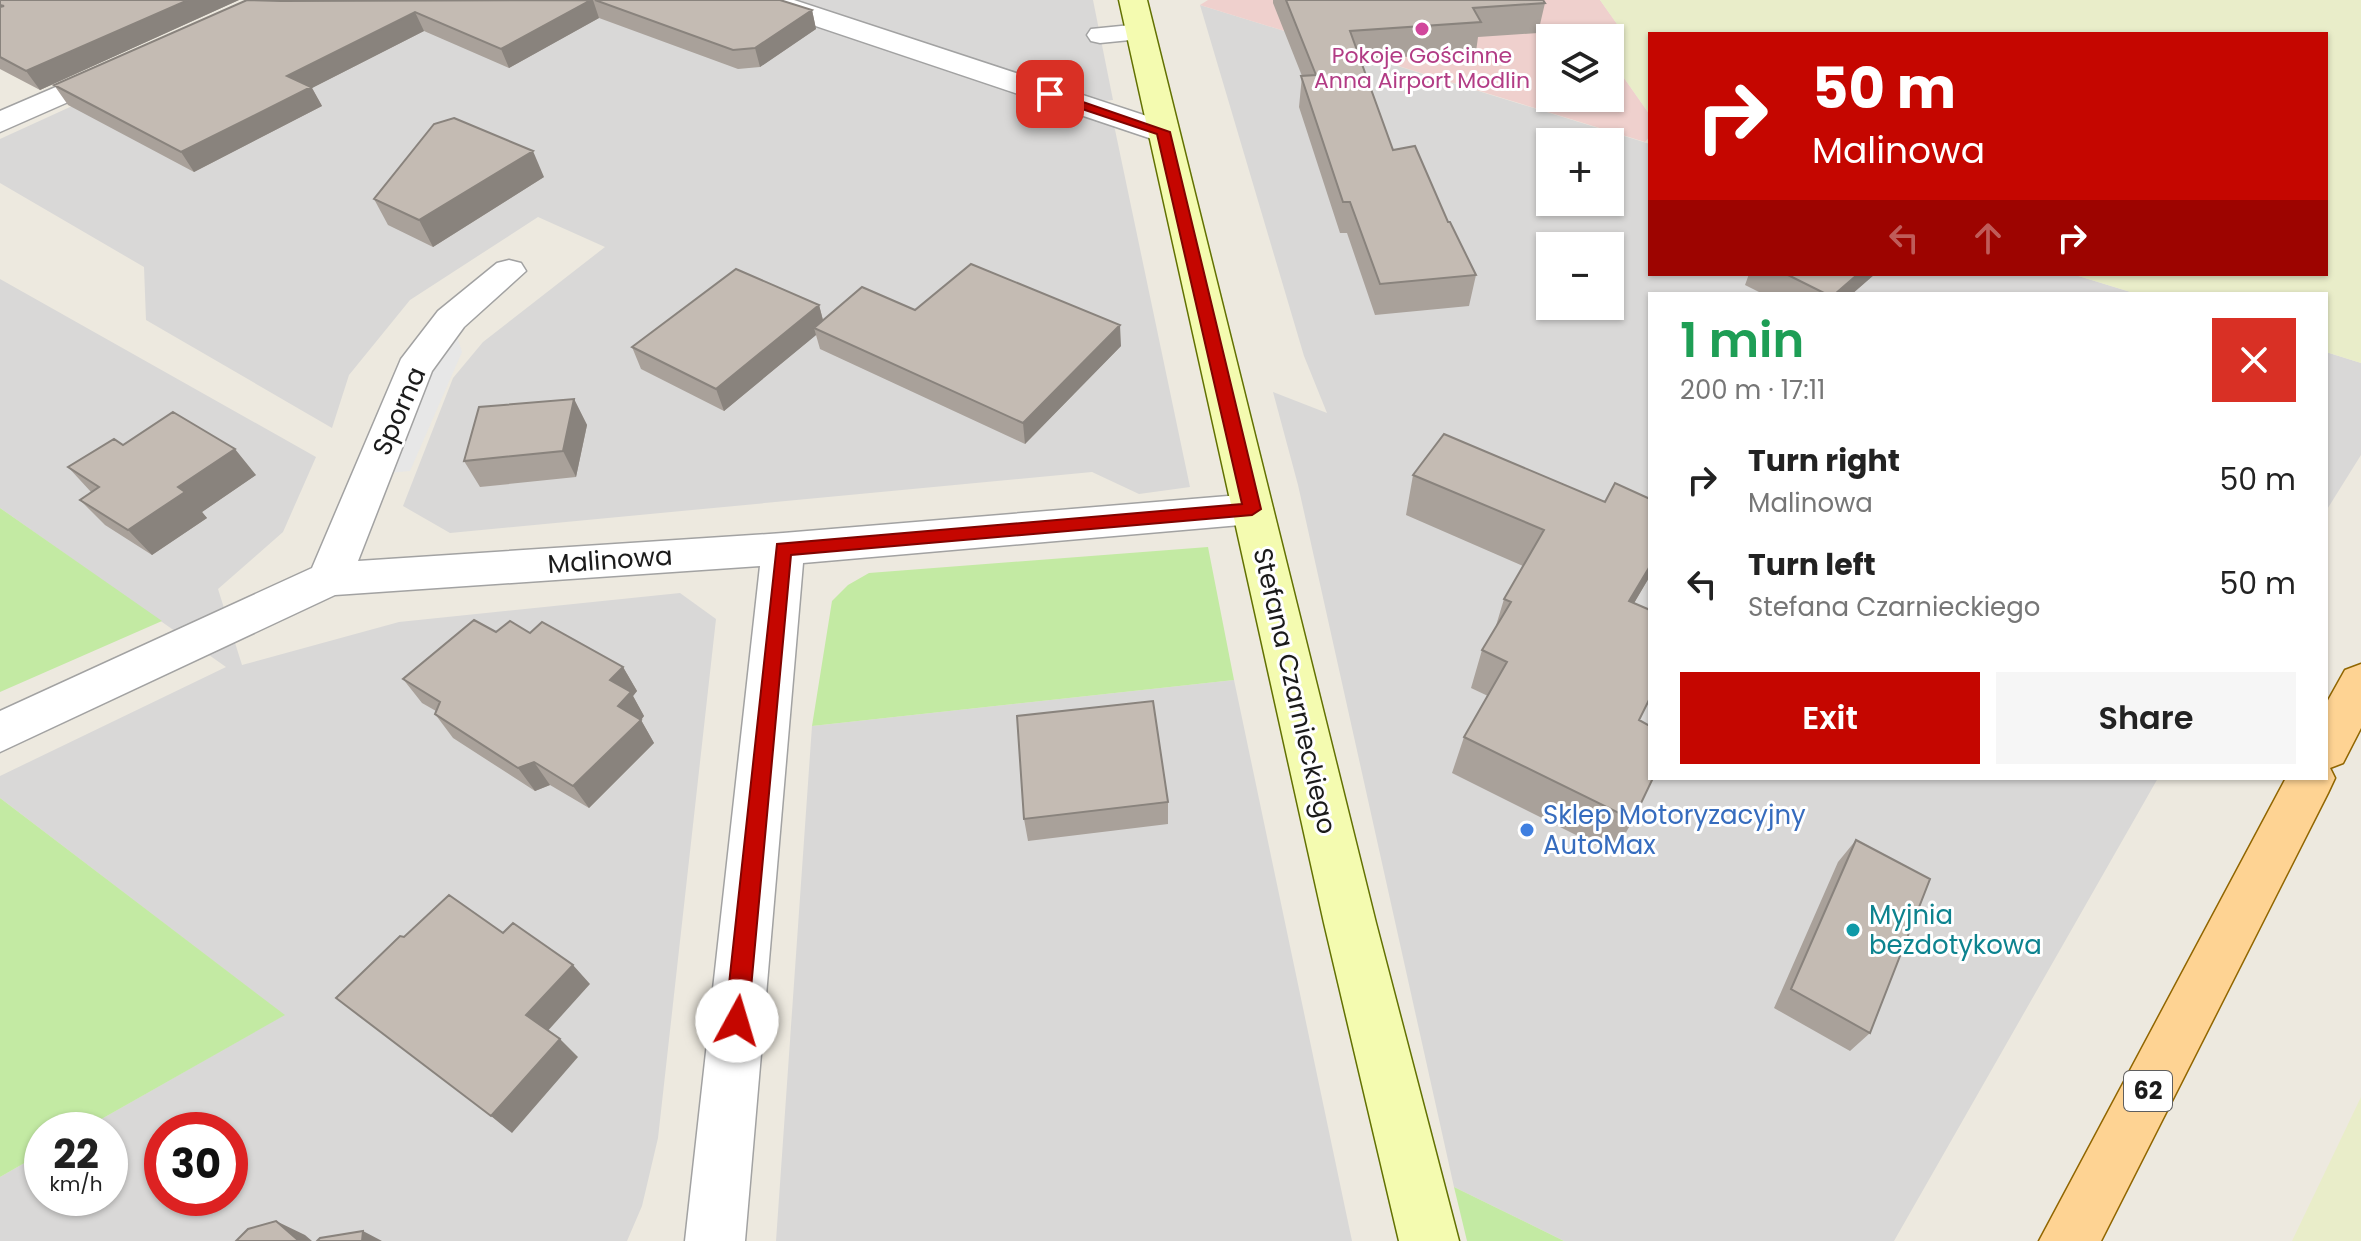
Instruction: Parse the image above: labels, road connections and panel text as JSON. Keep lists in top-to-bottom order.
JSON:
{
  "streets": {
    "main road": ["62"],
    "street": ["Sporna", "Malinowa", "Stefana Czarnieckiego"]
  },
  "crossings": [
    ["Sporna", "Malinowa"],
    ["Malinowa", "Stefana Czarnieckiego"]
  ],
  "places": ["Pokoje Gościnne Anna Airport Modlin", "Sklep Motoryzacyjny AutoMax", "Myjnia bezdotykowa"],
  "page": {
    "map_buttons": ["+", "−"],
    "turn": ["50 m", "Malinowa"],
    "heading": ["1 min", "200 m · 17:11"],
    "list": [
      {
        "name": "Turn right",
        "note": "Malinowa",
        "value": "50 m"
      },
      {
        "name": "Turn left",
        "note": "Stefana Czarnieckiego",
        "value": "50 m"
      }
    ],
    "buttons": ["Exit", "Share"],
    "speed": "22 km/h",
    "limit": "30"
  }
}
